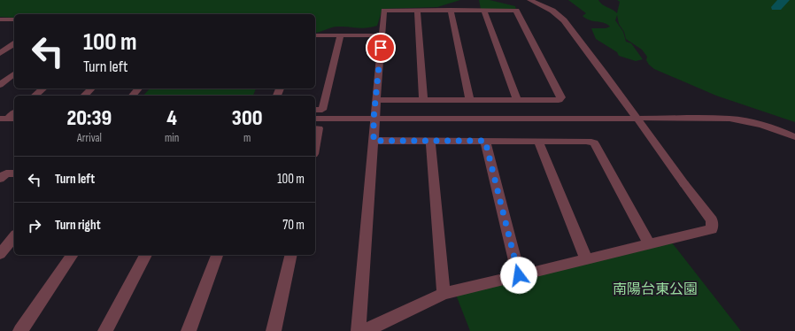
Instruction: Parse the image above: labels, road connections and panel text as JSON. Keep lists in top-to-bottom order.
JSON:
{
  "parks": ["南陽台東公園"],
  "page": {
    "turn": ["100 m", "Turn left"],
    "eta": [
      "20:39",
      "Arrival",
      "4",
      "min",
      "300",
      "m"
    ],
    "list": [
      {
        "name": "Turn left",
        "value": "100 m"
      },
      {
        "name": "Turn right",
        "value": "70 m"
      }
    ]
  }
}
